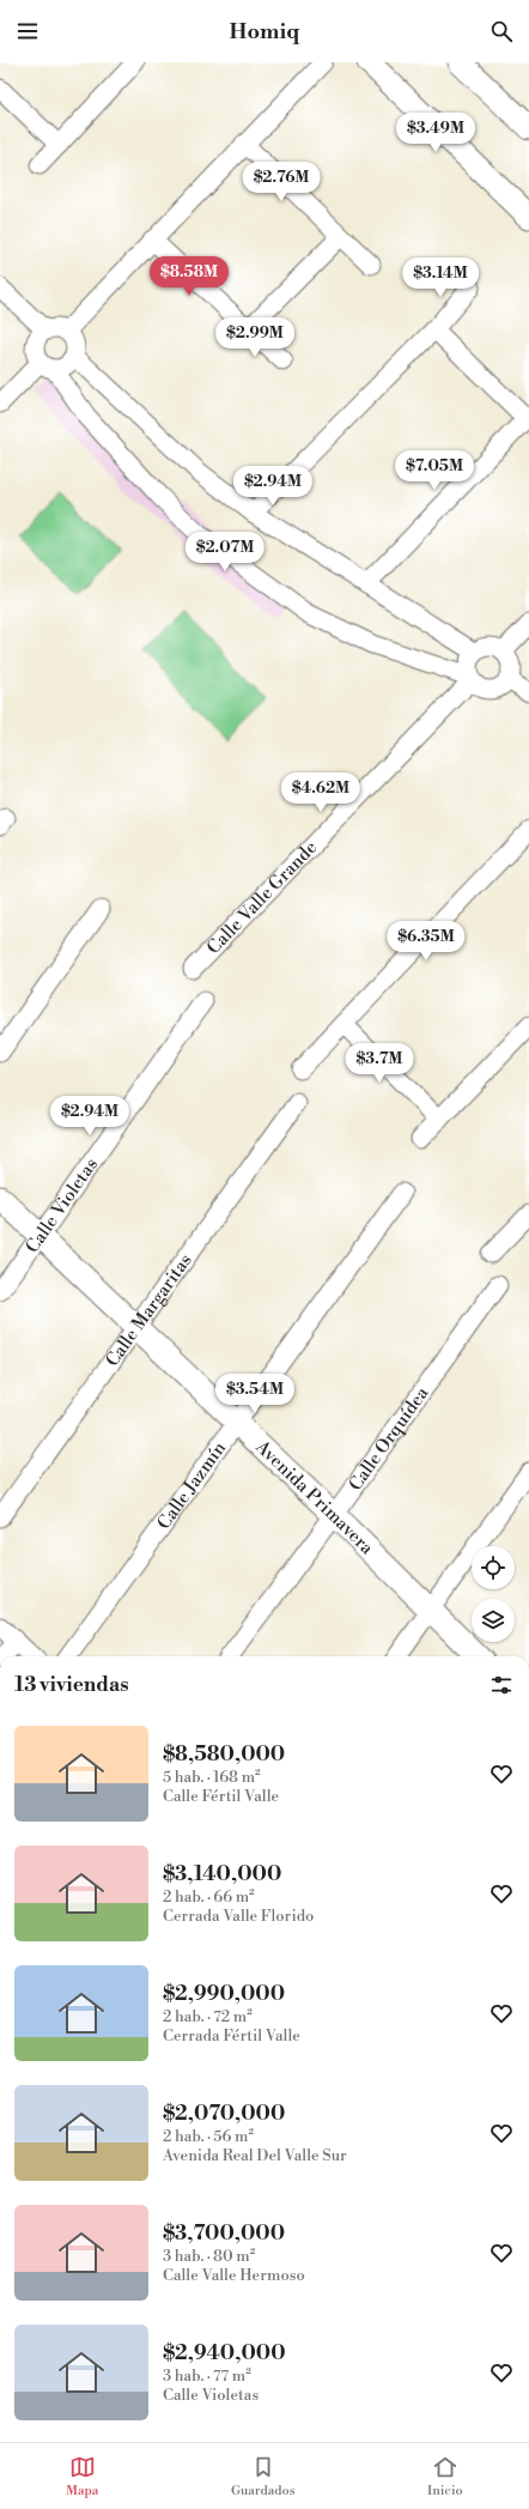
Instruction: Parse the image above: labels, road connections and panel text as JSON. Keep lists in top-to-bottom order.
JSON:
{
  "streets": {
    "street": [
      "Calle Valle Grande",
      "Calle Violetas",
      "Calle Margaritas",
      "Calle Orquídea",
      "Calle Jazmín",
      "Avenida Primavera"
    ]
  },
  "crossings": [
    ["Calle Violetas", "Avenida Primavera"],
    ["Calle Margaritas", "Avenida Primavera"],
    ["Calle Orquídea", "Avenida Primavera"],
    ["Calle Jazmín", "Avenida Primavera"]
  ],
  "page": {
    "header": "Homiq",
    "price": [
      "$3.49M",
      "$2.76M",
      "$8.58M",
      "$3.14M",
      "$2.99M",
      "$7.05M",
      "$2.94M",
      "$2.07M",
      "$4.62M",
      "$6.35M",
      "$3.7M",
      "$2.94M",
      "$3.54M"
    ],
    "heading": "13 viviendas",
    "list": [
      {
        "name": "$8,580,000",
        "note": "5 hab. · 168 m² · Calle Fértil Valle"
      },
      {
        "name": "$3,140,000",
        "note": "2 hab. · 66 m² · Cerrada Valle Florido"
      },
      {
        "name": "$2,990,000",
        "note": "2 hab. · 72 m² · Cerrada Fértil Valle"
      },
      {
        "name": "$2,070,000",
        "note": "2 hab. · 56 m² · Avenida Real Del Valle Sur"
      },
      {
        "name": "$3,700,000",
        "note": "3 hab. · 80 m² · Calle Valle Hermoso"
      },
      {
        "name": "$2,940,000",
        "note": "3 hab. · 77 m² · Calle Violetas"
      }
    ],
    "tabs": ["Mapa", "Guardados", "Inicio"]
  }
}
